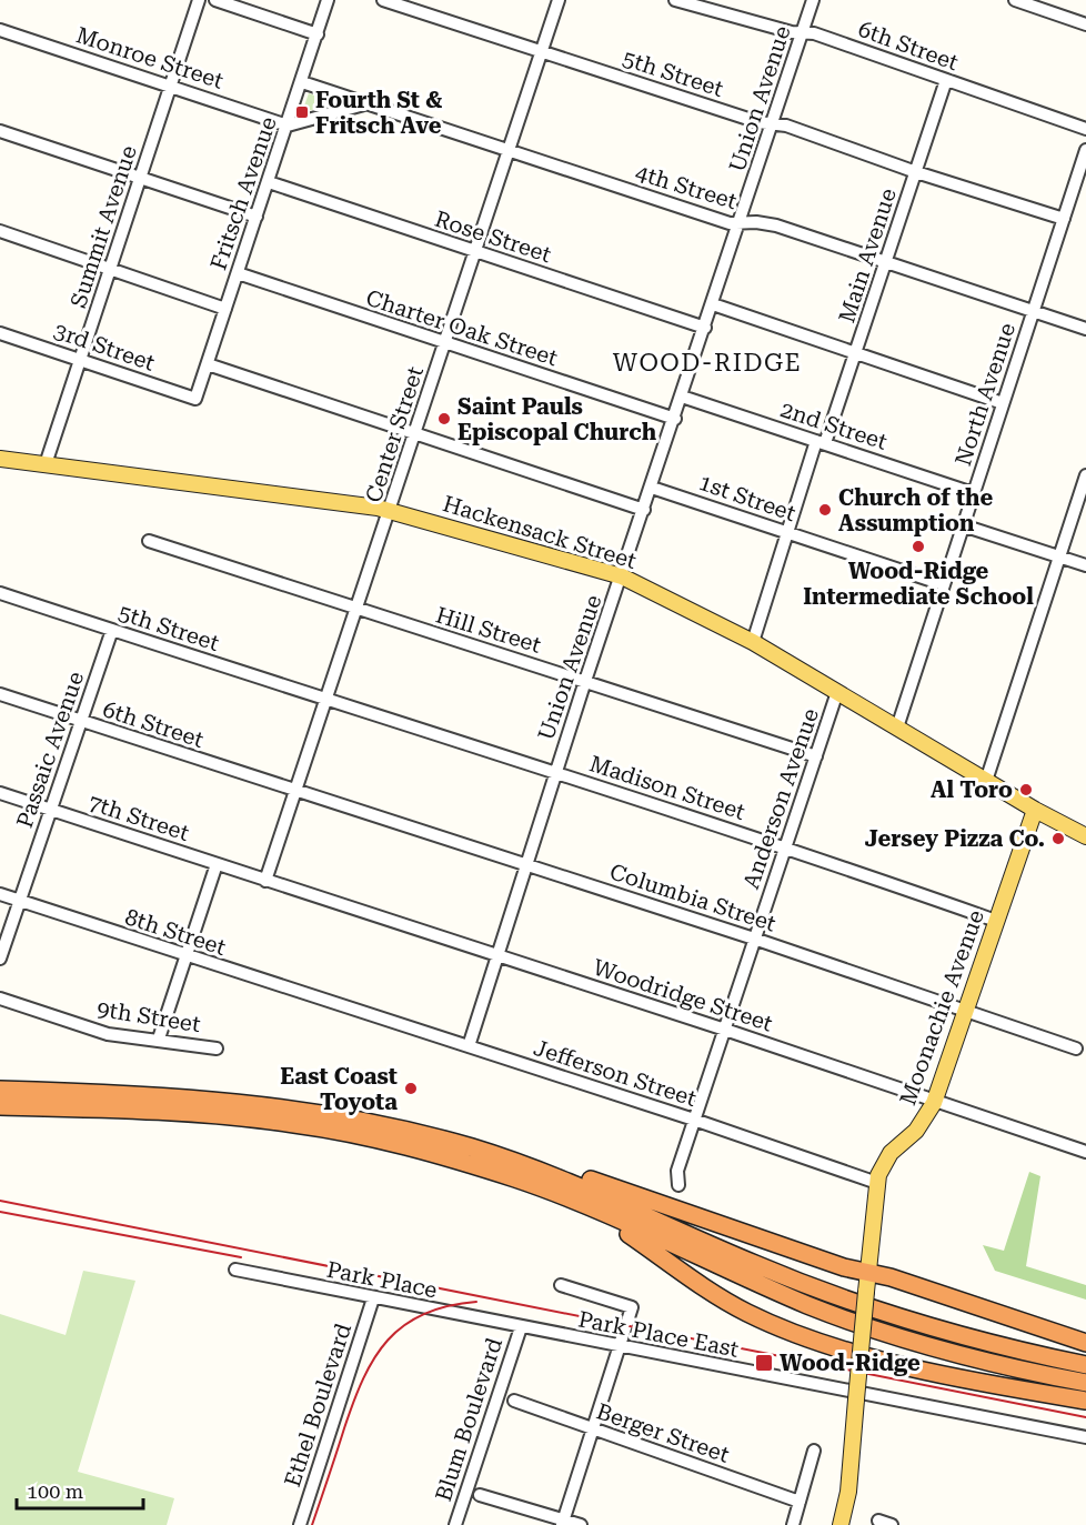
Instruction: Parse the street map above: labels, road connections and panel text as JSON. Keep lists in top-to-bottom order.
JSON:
{
  "streets": {
    "main road": ["Hackensack Street", "Moonachie Avenue"],
    "street": [
      "6th Street",
      "Monroe Street",
      "5th Street",
      "Union Avenue",
      "4th Street",
      "Fritsch Avenue",
      "Summit Avenue",
      "Rose Street",
      "Main Avenue",
      "Charter Oak Street",
      "3rd Street",
      "North Avenue",
      "2nd Street",
      "Center Street",
      "1st Street",
      "Hill Street",
      "Passaic Avenue",
      "Madison Street",
      "Anderson Avenue",
      "7th Street",
      "Columbia Street",
      "8th Street",
      "Woodridge Street",
      "9th Street",
      "Jefferson Street",
      "Park Place",
      "Park Place East",
      "Ethel Boulevard",
      "Blum Boulevard",
      "Berger Street"
    ]
  },
  "crossings": [
    ["6th Street", "Union Avenue"],
    ["6th Street", "Main Avenue"],
    ["6th Street", "Center Street"],
    ["6th Street", "Passaic Avenue"],
    ["6th Street", "Columbia Street"],
    ["Monroe Street", "Fritsch Avenue"],
    ["Monroe Street", "Summit Avenue"],
    ["5th Street", "Union Avenue"],
    ["5th Street", "Main Avenue"],
    ["5th Street", "North Avenue"],
    ["5th Street", "Center Street"],
    ["5th Street", "Passaic Avenue"],
    ["5th Street", "Madison Street"],
    ["Union Avenue", "4th Street"],
    ["Union Avenue", "Rose Street"],
    ["Union Avenue", "Charter Oak Street"],
    ["Union Avenue", "2nd Street"],
    ["Union Avenue", "1st Street"],
    ["Union Avenue", "Hackensack Street"],
    ["Union Avenue", "Hill Street"],
    ["Union Avenue", "Madison Street"],
    ["Union Avenue", "Columbia Street"],
    ["Union Avenue", "Woodridge Street"],
    ["Union Avenue", "Jefferson Street"],
    ["4th Street", "Fritsch Avenue"],
    ["4th Street", "Main Avenue"],
    ["4th Street", "North Avenue"],
    ["4th Street", "Center Street"],
    ["Fritsch Avenue", "Rose Street"],
    ["Fritsch Avenue", "Charter Oak Street"],
    ["Fritsch Avenue", "3rd Street"],
    ["Summit Avenue", "3rd Street"],
    ["Summit Avenue", "Hackensack Street"],
    ["Rose Street", "Center Street"],
    ["Main Avenue", "2nd Street"],
    ["Main Avenue", "1st Street"],
    ["Main Avenue", "Hackensack Street"],
    ["Charter Oak Street", "Center Street"],
    ["North Avenue", "2nd Street"],
    ["North Avenue", "1st Street"],
    ["North Avenue", "Hackensack Street"],
    ["Center Street", "Hackensack Street"],
    ["Center Street", "Hill Street"],
    ["Center Street", "Madison Street"],
    ["Center Street", "7th Street"],
    ["Center Street", "Columbia Street"],
    ["Center Street", "Woodridge Street"],
    ["Hackensack Street", "Anderson Avenue"],
    ["Hackensack Street", "Moonachie Avenue"],
    ["Hill Street", "Anderson Avenue"],
    ["Passaic Avenue", "7th Street"],
    ["Passaic Avenue", "8th Street"],
    ["Madison Street", "Anderson Avenue"],
    ["Madison Street", "Moonachie Avenue"],
    ["Anderson Avenue", "Columbia Street"],
    ["Anderson Avenue", "Woodridge Street"],
    ["Anderson Avenue", "Jefferson Street"],
    ["7th Street", "Woodridge Street"],
    ["Columbia Street", "Moonachie Avenue"],
    ["8th Street", "Jefferson Street"],
    ["Woodridge Street", "Moonachie Avenue"],
    ["Moonachie Avenue", "Jefferson Street"],
    ["Park Place", "Park Place East"],
    ["Park Place", "Ethel Boulevard"],
    ["Park Place", "Blum Boulevard"],
    ["Park Place East", "Blum Boulevard"]
  ],
  "districts": ["WOOD-RIDGE"],
  "places": {
    "transit": ["Fourth St & Fritsch Ave", "Wood-Ridge"],
    "other": [
      "Saint Pauls Episcopal Church",
      "Church of the Assumption",
      "Wood-Ridge Intermediate School",
      "Al Toro",
      "Jersey Pizza Co.",
      "East Coast Toyota"
    ]
  },
  "scale_bar": "100 m"
}
